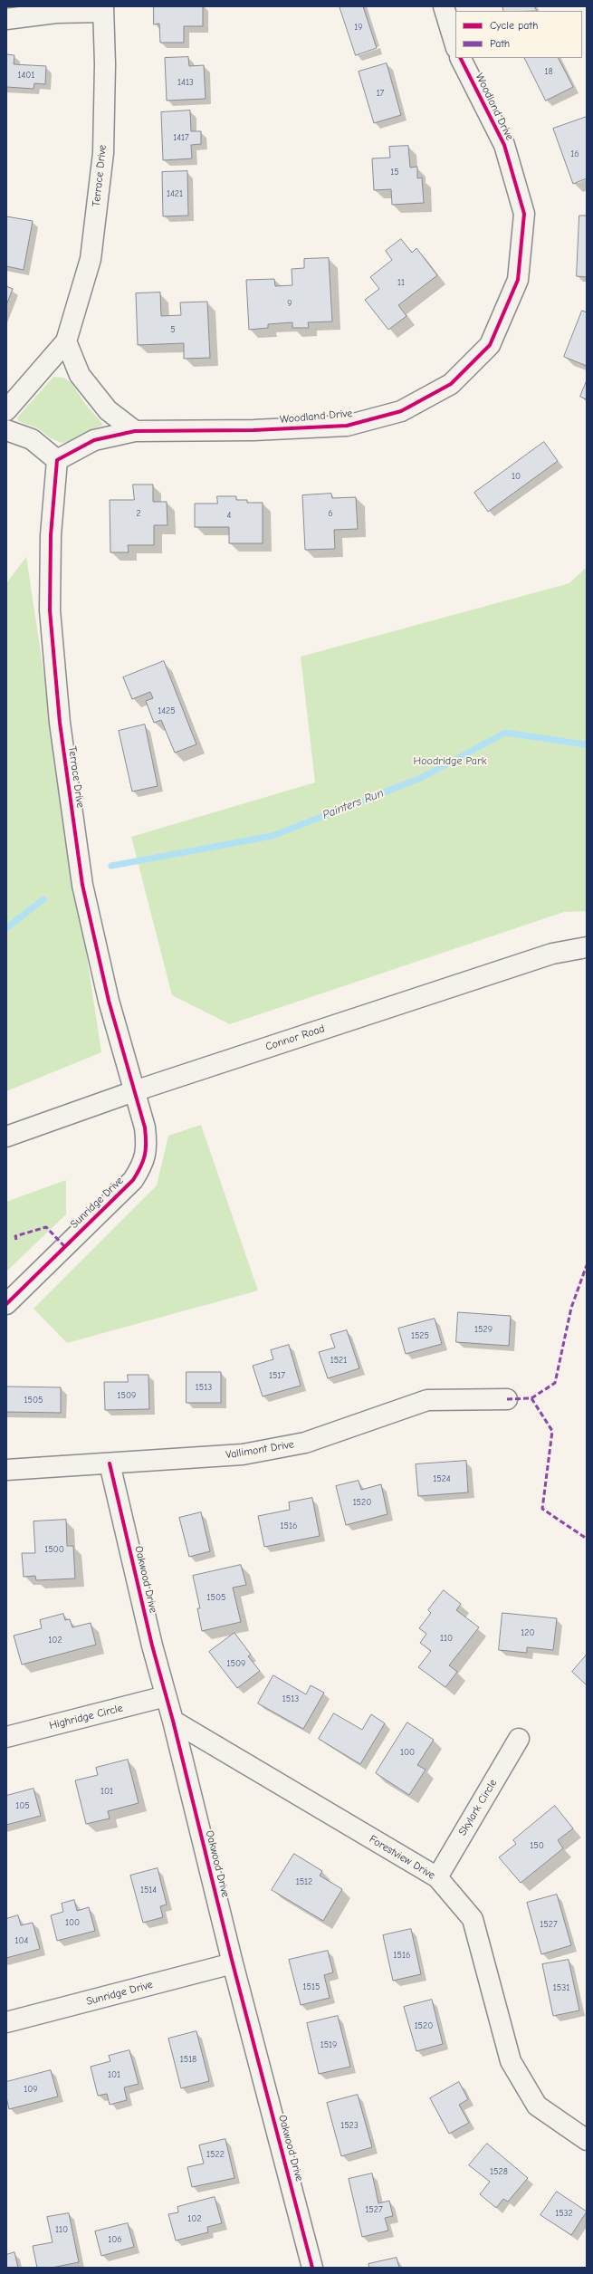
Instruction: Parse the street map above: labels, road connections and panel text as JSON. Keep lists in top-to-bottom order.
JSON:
{
  "streets": {
    "street": [
      "Woodland Drive",
      "Terrace Drive",
      "Connor Road",
      "Sunridge Drive",
      "Vallimont Drive",
      "Oakwood Drive",
      "Highridge Circle",
      "Skylark Circle",
      "Forestview Drive"
    ]
  },
  "crossings": [
    ["Woodland Drive", "Terrace Drive"],
    ["Terrace Drive", "Connor Road"],
    ["Terrace Drive", "Sunridge Drive"],
    ["Connor Road", "Sunridge Drive"],
    ["Sunridge Drive", "Oakwood Drive"],
    ["Vallimont Drive", "Oakwood Drive"],
    ["Oakwood Drive", "Highridge Circle"],
    ["Oakwood Drive", "Forestview Drive"],
    ["Skylark Circle", "Forestview Drive"]
  ],
  "water": ["Painters Run"],
  "parks": ["Hoodridge Park"],
  "house_numbers": [
    "19",
    "18",
    "1401",
    "1413",
    "17",
    "1417",
    "16",
    "15",
    "1421",
    "11",
    "9",
    "5",
    "10",
    "2",
    "6",
    "4",
    "1425",
    "1529",
    "1525",
    "1521",
    "1517",
    "1513",
    "1509",
    "1505",
    "1524",
    "1520",
    "1516",
    "1500",
    "1505",
    "120",
    "110",
    "102",
    "1509",
    "1513",
    "100",
    "101",
    "105",
    "150",
    "1512",
    "1514",
    "100",
    "1527",
    "104",
    "1516",
    "1515",
    "1531",
    "1520",
    "1519",
    "1518",
    "101",
    "109",
    "1523",
    "1522",
    "1528",
    "1527",
    "1532",
    "102",
    "110",
    "106"
  ],
  "legend": ["Cycle path", "Path"]
}
